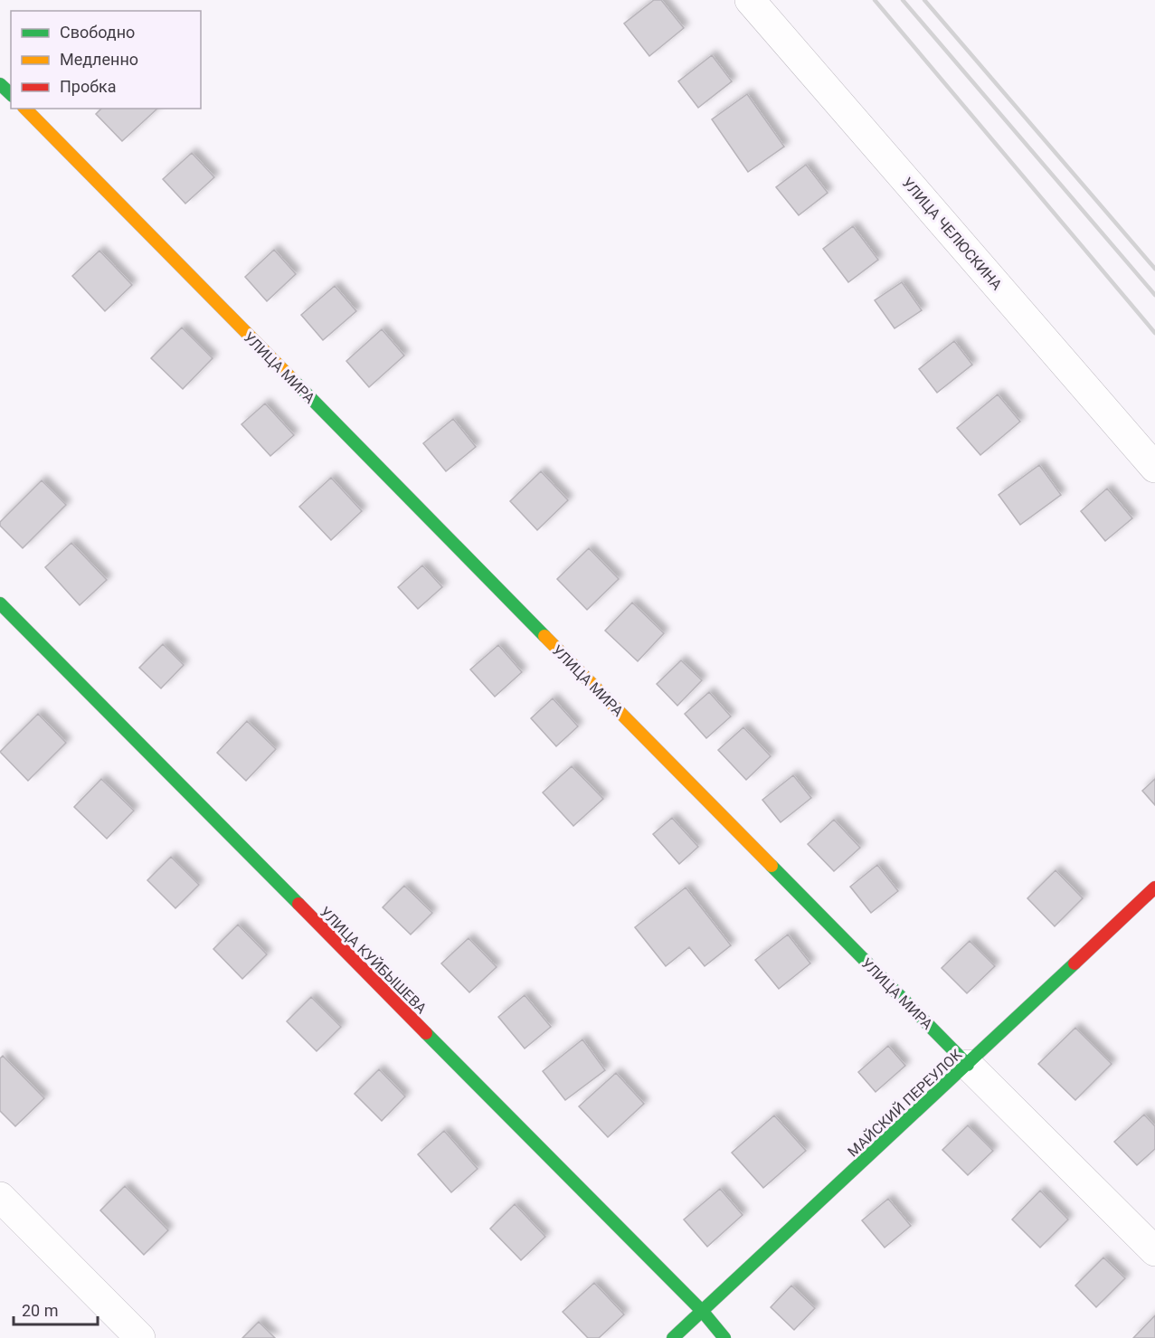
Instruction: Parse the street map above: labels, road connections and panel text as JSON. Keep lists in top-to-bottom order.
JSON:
{
  "streets": {
    "street": [
      "УЛИЦА ЧЕЛЮСКИНА",
      "УЛИЦА МИРА",
      "УЛИЦА КУЙБЫШЕВА",
      "МАЙСКИЙ ПЕРЕУЛОК"
    ]
  },
  "crossings": [
    ["УЛИЦА МИРА", "МАЙСКИЙ ПЕРЕУЛОК"],
    ["УЛИЦА КУЙБЫШЕВА", "МАЙСКИЙ ПЕРЕУЛОК"]
  ],
  "legend": ["Свободно", "Медленно", "Пробка"],
  "scale_bar": "20 m"
}
